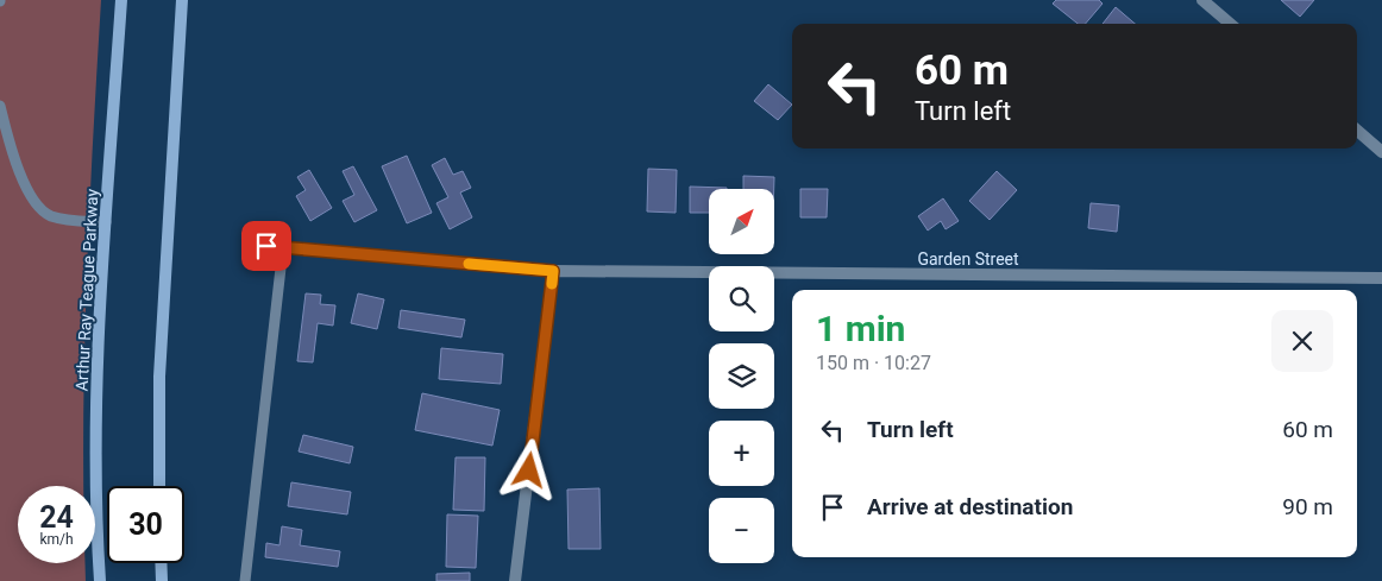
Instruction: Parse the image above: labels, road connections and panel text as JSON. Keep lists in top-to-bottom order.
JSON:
{
  "streets": {
    "street": ["Garden Street", "Arthur Ray Teague Parkway"]
  },
  "north": "top right",
  "page": {
    "turn": ["60 m", "Turn left"],
    "map_buttons": ["+", "−"],
    "heading": ["1 min", "150 m · 10:27"],
    "list": [
      {
        "name": "Turn left",
        "value": "60 m"
      },
      {
        "name": "Arrive at destination",
        "value": "90 m"
      }
    ],
    "speed": "24 km/h",
    "limit": "30"
  }
}
